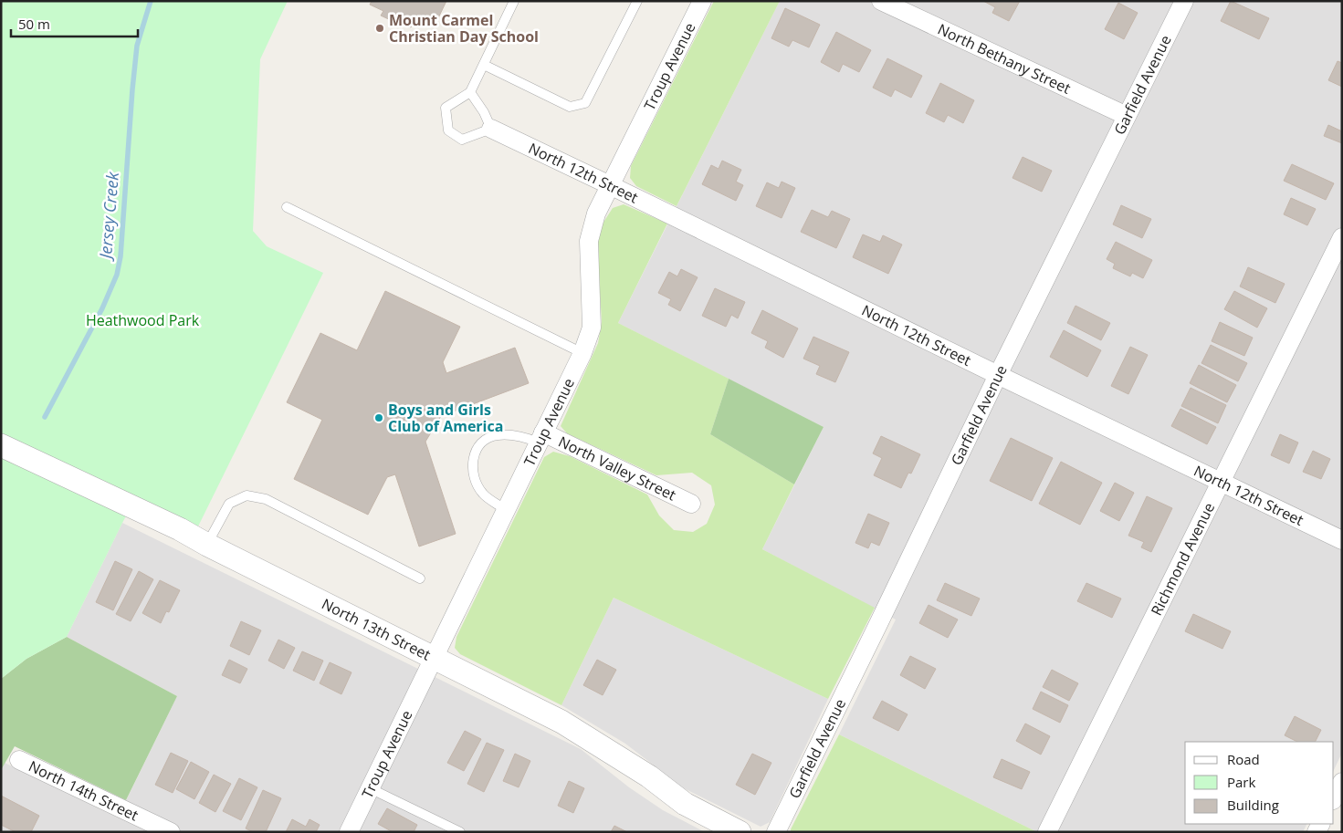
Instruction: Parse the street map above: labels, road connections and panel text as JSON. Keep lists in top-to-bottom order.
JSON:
{
  "streets": {
    "street": [
      "North Bethany Street",
      "Troup Avenue",
      "Garfield Avenue",
      "North 12th Street",
      "North Valley Street",
      "Richmond Avenue",
      "North 13th Street",
      "North 14th Street"
    ]
  },
  "crossings": [
    ["North Bethany Street", "Garfield Avenue"],
    ["Troup Avenue", "North 12th Street"],
    ["Troup Avenue", "North Valley Street"],
    ["Troup Avenue", "North 13th Street"],
    ["Garfield Avenue", "North 12th Street"],
    ["North 12th Street", "Richmond Avenue"]
  ],
  "water": ["Jersey Creek"],
  "parks": ["Heathwood Park"],
  "places": ["Mount Carmel Christian Day School", "Boys and Girls Club of America"],
  "legend": ["Road", "Park", "Building"],
  "scale_bar": "50 m"
}
